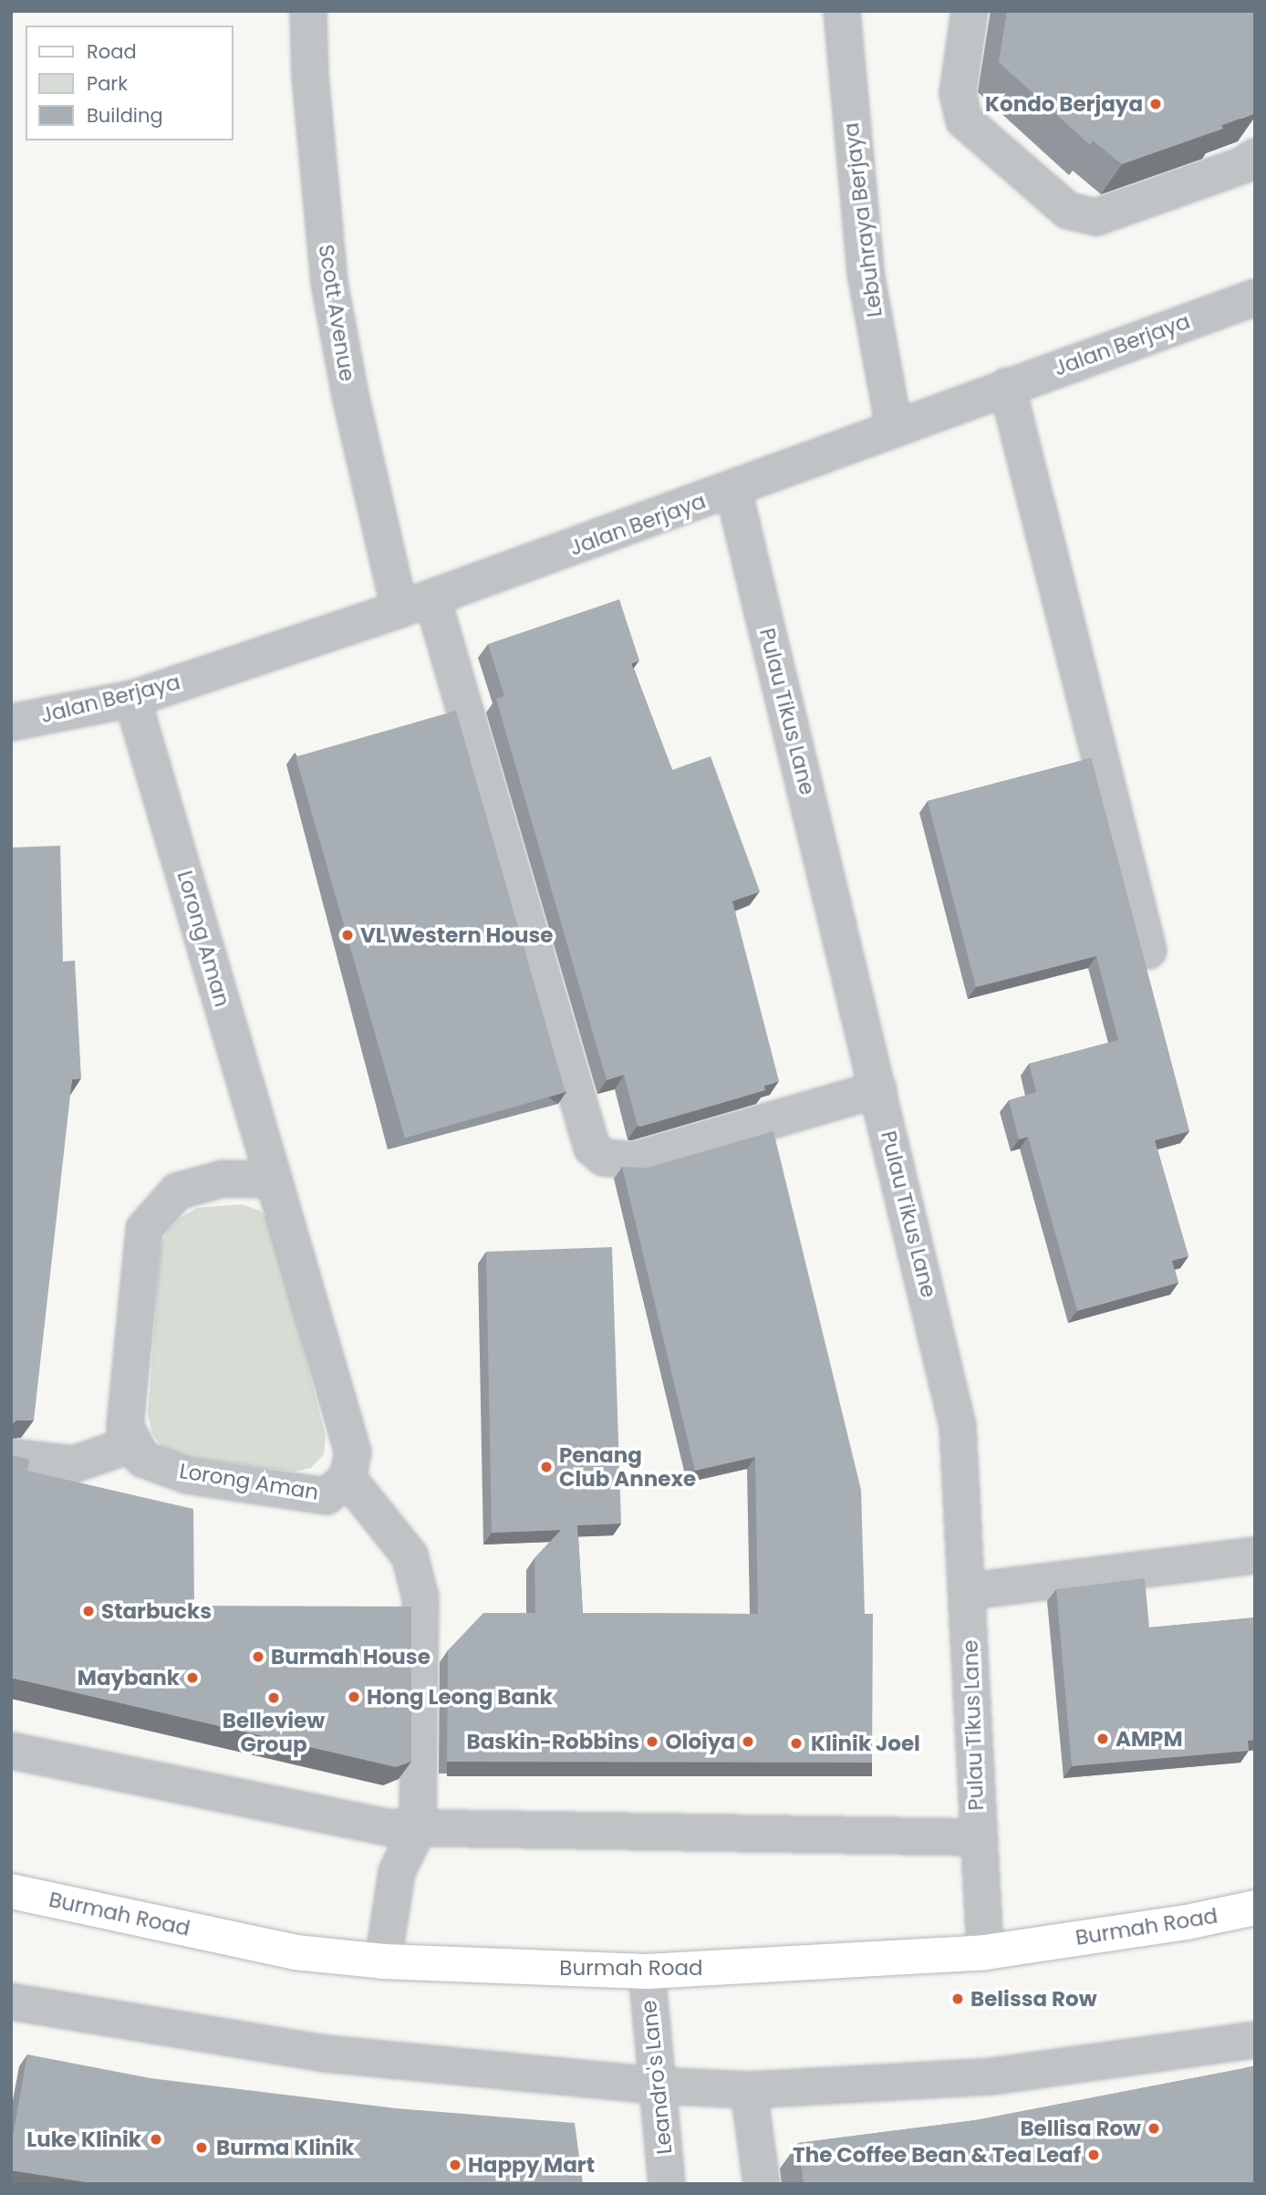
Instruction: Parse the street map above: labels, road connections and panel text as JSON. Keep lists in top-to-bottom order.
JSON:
{
  "streets": {
    "main road": ["Burmah Road"],
    "street": [
      "Lebuhraya Berjaya",
      "Scott Avenue",
      "Jalan Berjaya",
      "Pulau Tikus Lane",
      "Lorong Aman",
      "Leandro's Lane"
    ]
  },
  "crossings": [
    ["Lebuhraya Berjaya", "Jalan Berjaya"],
    ["Scott Avenue", "Jalan Berjaya"],
    ["Jalan Berjaya", "Pulau Tikus Lane"],
    ["Jalan Berjaya", "Lorong Aman"],
    ["Pulau Tikus Lane", "Burmah Road"],
    ["Burmah Road", "Leandro's Lane"]
  ],
  "places": [
    "Kondo Berjaya",
    "VL Western House",
    "Penang Club Annexe",
    "Starbucks",
    "Burmah House",
    "Maybank",
    "Hong Leong Bank",
    "Belleview Group",
    "AMPM",
    "Baskin-Robbins",
    "Oloiya",
    "Klinik Joel",
    "Belissa Row",
    "Bellisa Row",
    "Luke Klinik",
    "Burma Klinik",
    "The Coffee Bean & Tea Leaf",
    "Happy Mart"
  ],
  "legend": ["Road", "Park", "Building"]
}
